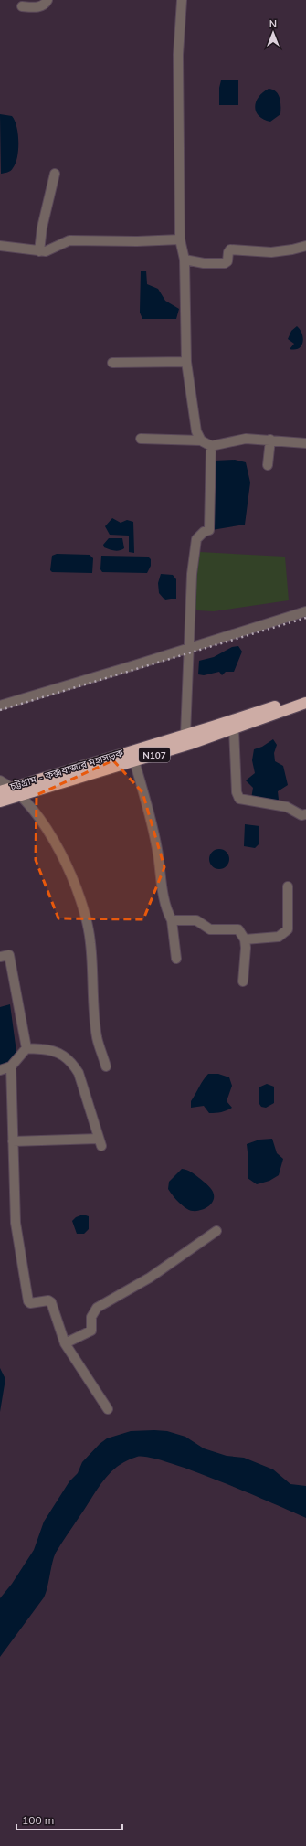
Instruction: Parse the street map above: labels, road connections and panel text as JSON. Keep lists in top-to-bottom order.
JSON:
{
  "streets": {
    "highway": ["N107", "চট্টগ্রাম - কক্সবাজার মহাসড়ক"]
  },
  "scale_bar": "100 m",
  "north": "top"
}
